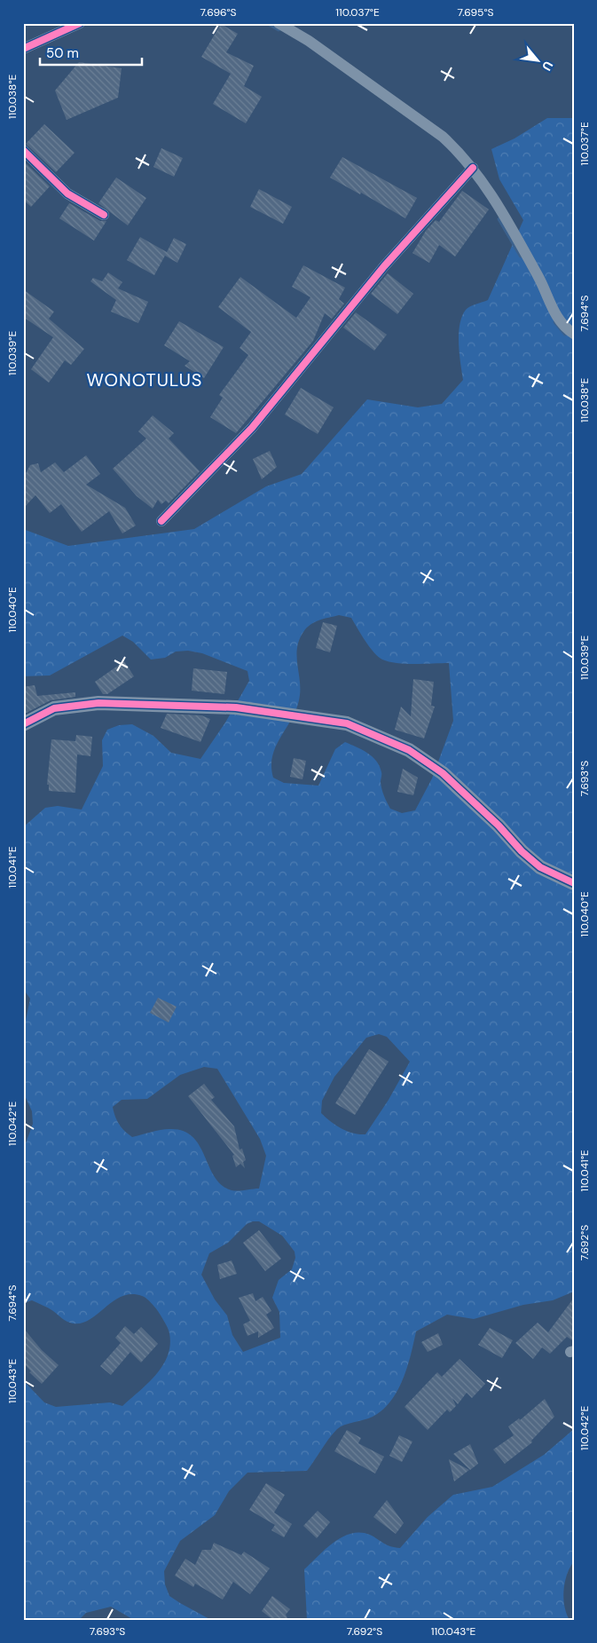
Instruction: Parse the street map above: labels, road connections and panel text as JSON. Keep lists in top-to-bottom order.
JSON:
{
  "districts": ["WONOTULUS"],
  "scale_bar": "50 m",
  "north": "bottom right",
  "coordinates": [
    "7.696°S",
    "110.037°E",
    "7.695°S",
    "110.038°E",
    "7.694°S",
    "110.039°E",
    "110.040°E",
    "7.693°S",
    "110.041°E",
    "110.042°E",
    "7.692°S",
    "110.043°E"
  ]
}
